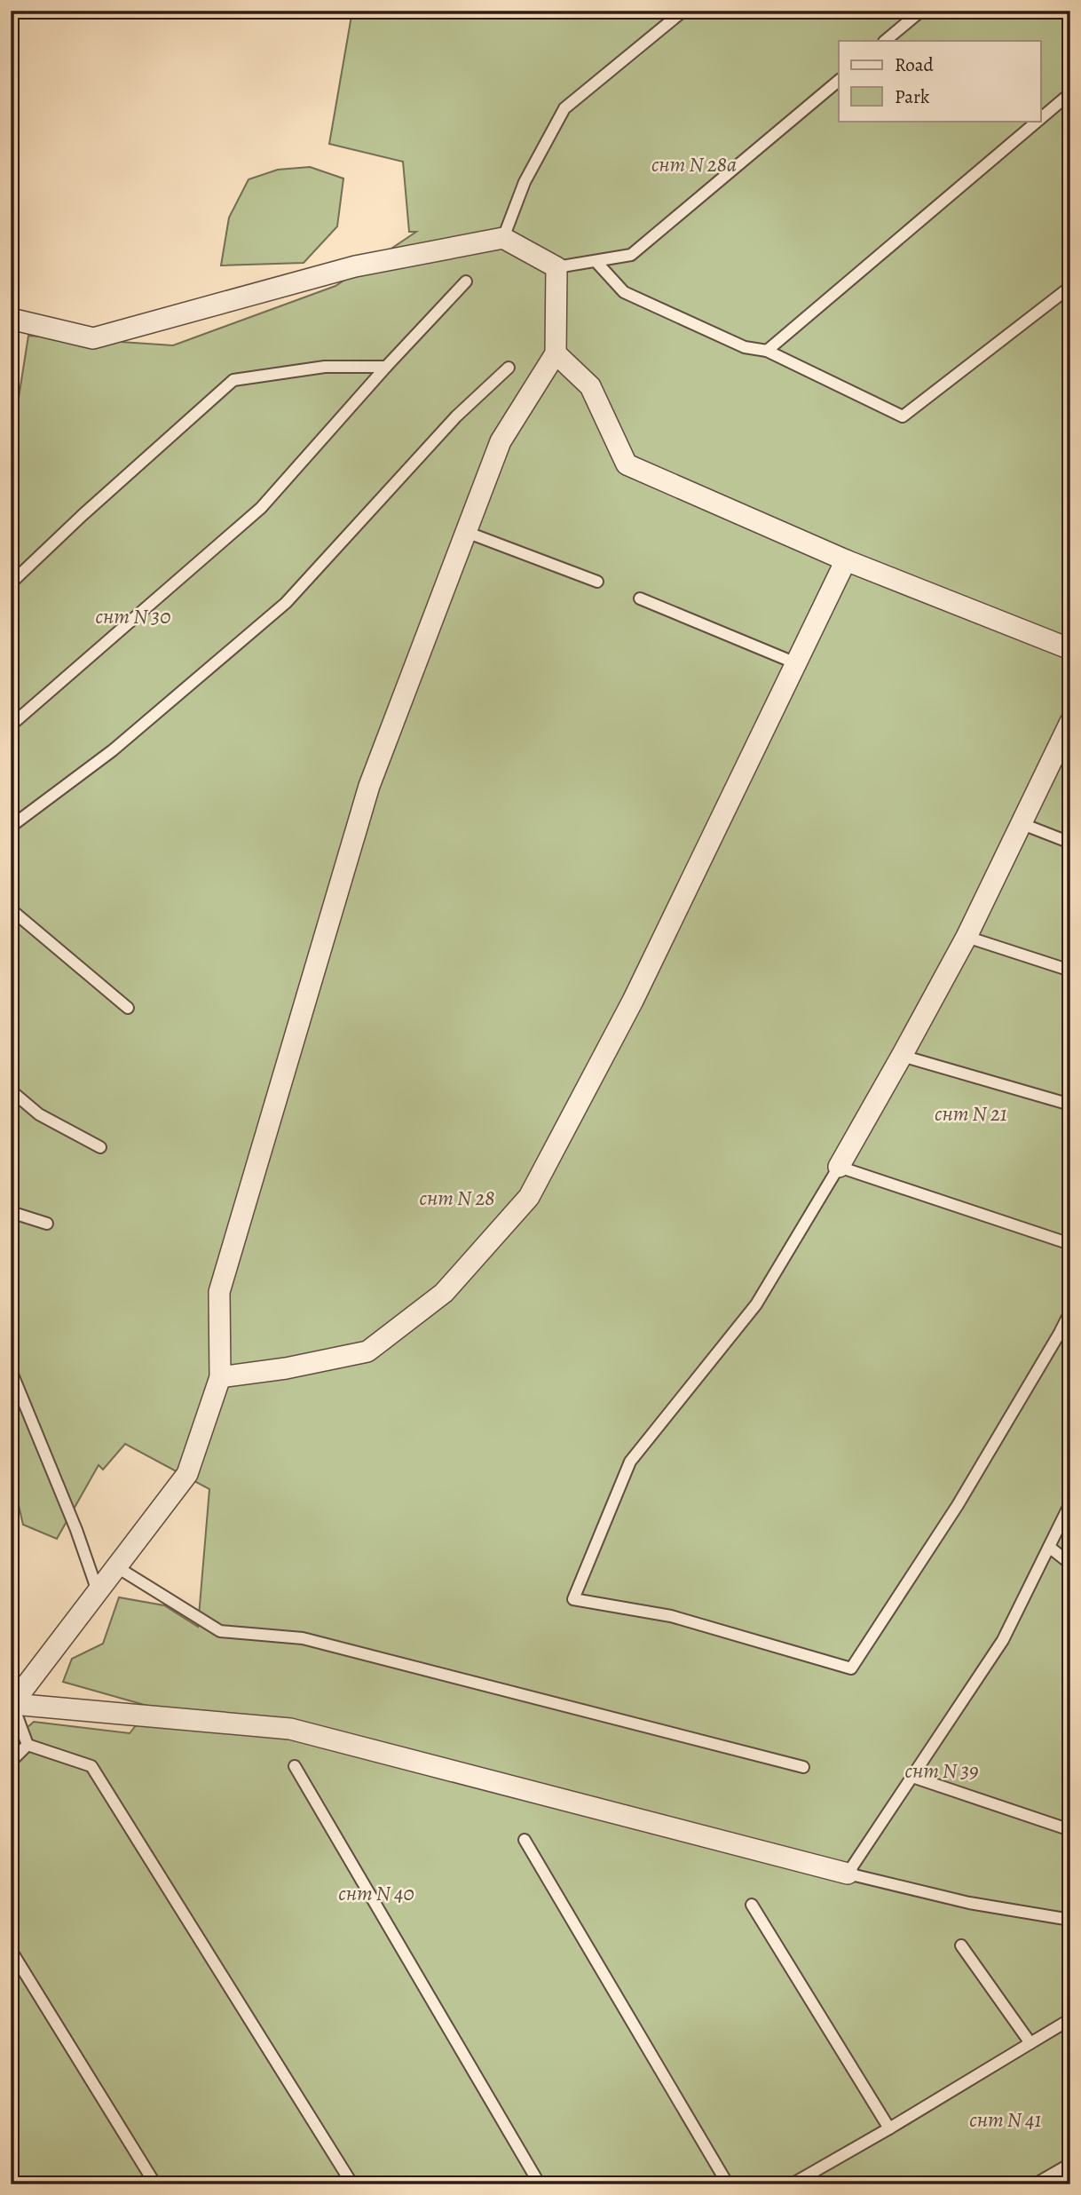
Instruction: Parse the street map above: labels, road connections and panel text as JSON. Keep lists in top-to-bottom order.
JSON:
{
  "parks": [
    "снт N 28а",
    "снт N 30",
    "снт N 21",
    "снт N 28",
    "снт N 39",
    "снт N 40",
    "снт N 41"
  ],
  "legend": ["Road", "Park"]
}
